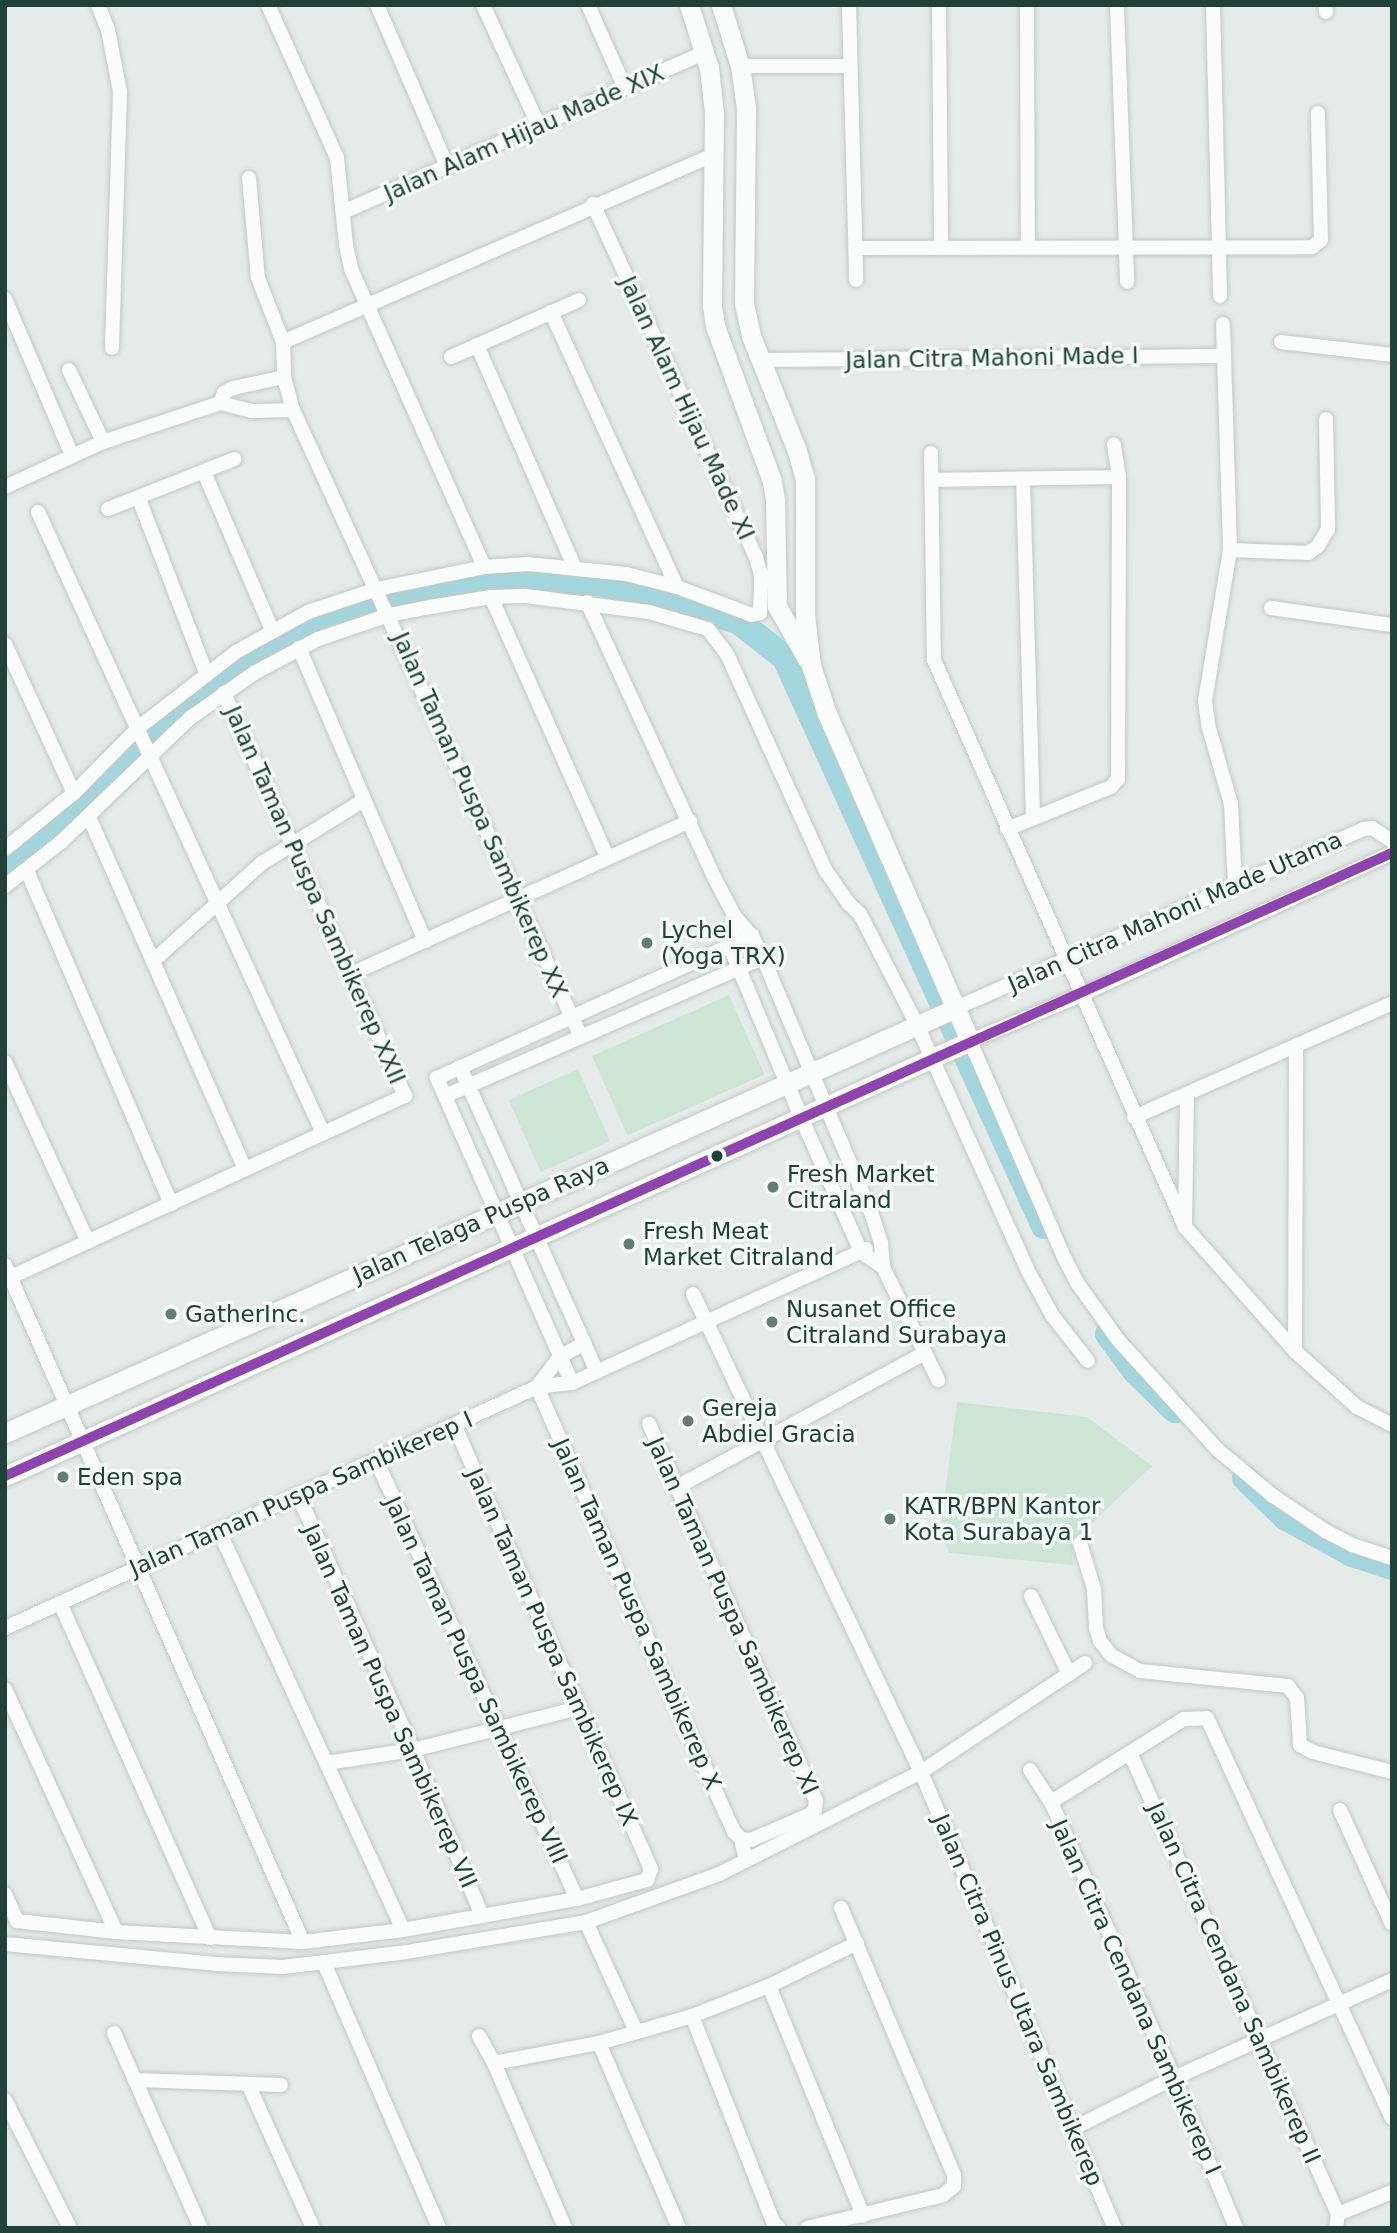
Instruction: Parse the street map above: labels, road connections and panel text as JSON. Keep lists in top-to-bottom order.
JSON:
{
  "streets": {
    "main road": ["Jalan Telaga Puspa Raya"],
    "street": [
      "Jalan Alam Hijau Made XIX",
      "Jalan Citra Mahoni Made I",
      "Jalan Alam Hijau Made XI",
      "Jalan Taman Puspa Sambikerep XX",
      "Jalan Taman Puspa Sambikerep XXII",
      "Jalan Citra Mahoni Made Utama",
      "Jalan Taman Puspa Sambikerep I",
      "Jalan Taman Puspa Sambikerep X",
      "Jalan Taman Puspa Sambikerep XI",
      "Jalan Taman Puspa Sambikerep IX",
      "Jalan Taman Puspa Sambikerep VIII",
      "Jalan Taman Puspa Sambikerep VII",
      "Jalan Citra Cendana Sambikerep II",
      "Jalan Citra Cendana Sambikerep I",
      "Jalan Citra Pinus Utara Sambikerep"
    ]
  },
  "crossings": [
    ["Jalan Citra Mahoni Made Utama", "Jalan Telaga Puspa Raya"],
    ["Jalan Taman Puspa Sambikerep I", "Jalan Taman Puspa Sambikerep X"],
    ["Jalan Taman Puspa Sambikerep I", "Jalan Taman Puspa Sambikerep IX"],
    ["Jalan Taman Puspa Sambikerep I", "Jalan Taman Puspa Sambikerep VIII"],
    ["Jalan Taman Puspa Sambikerep I", "Jalan Taman Puspa Sambikerep VII"],
    ["Jalan Taman Puspa Sambikerep X", "Jalan Taman Puspa Sambikerep XI"],
    ["Jalan Taman Puspa Sambikerep IX", "Jalan Taman Puspa Sambikerep VIII"]
  ],
  "places": [
    "Lychel (Yoga TRX)",
    "Fresh Market Citraland",
    "Fresh Meat Market Citraland",
    "GatherInc.",
    "Nusanet Office Citraland Surabaya",
    "Gereja Abdiel Gracia",
    "Eden spa",
    "KATR/BPN Kantor Kota Surabaya 1"
  ]
}
